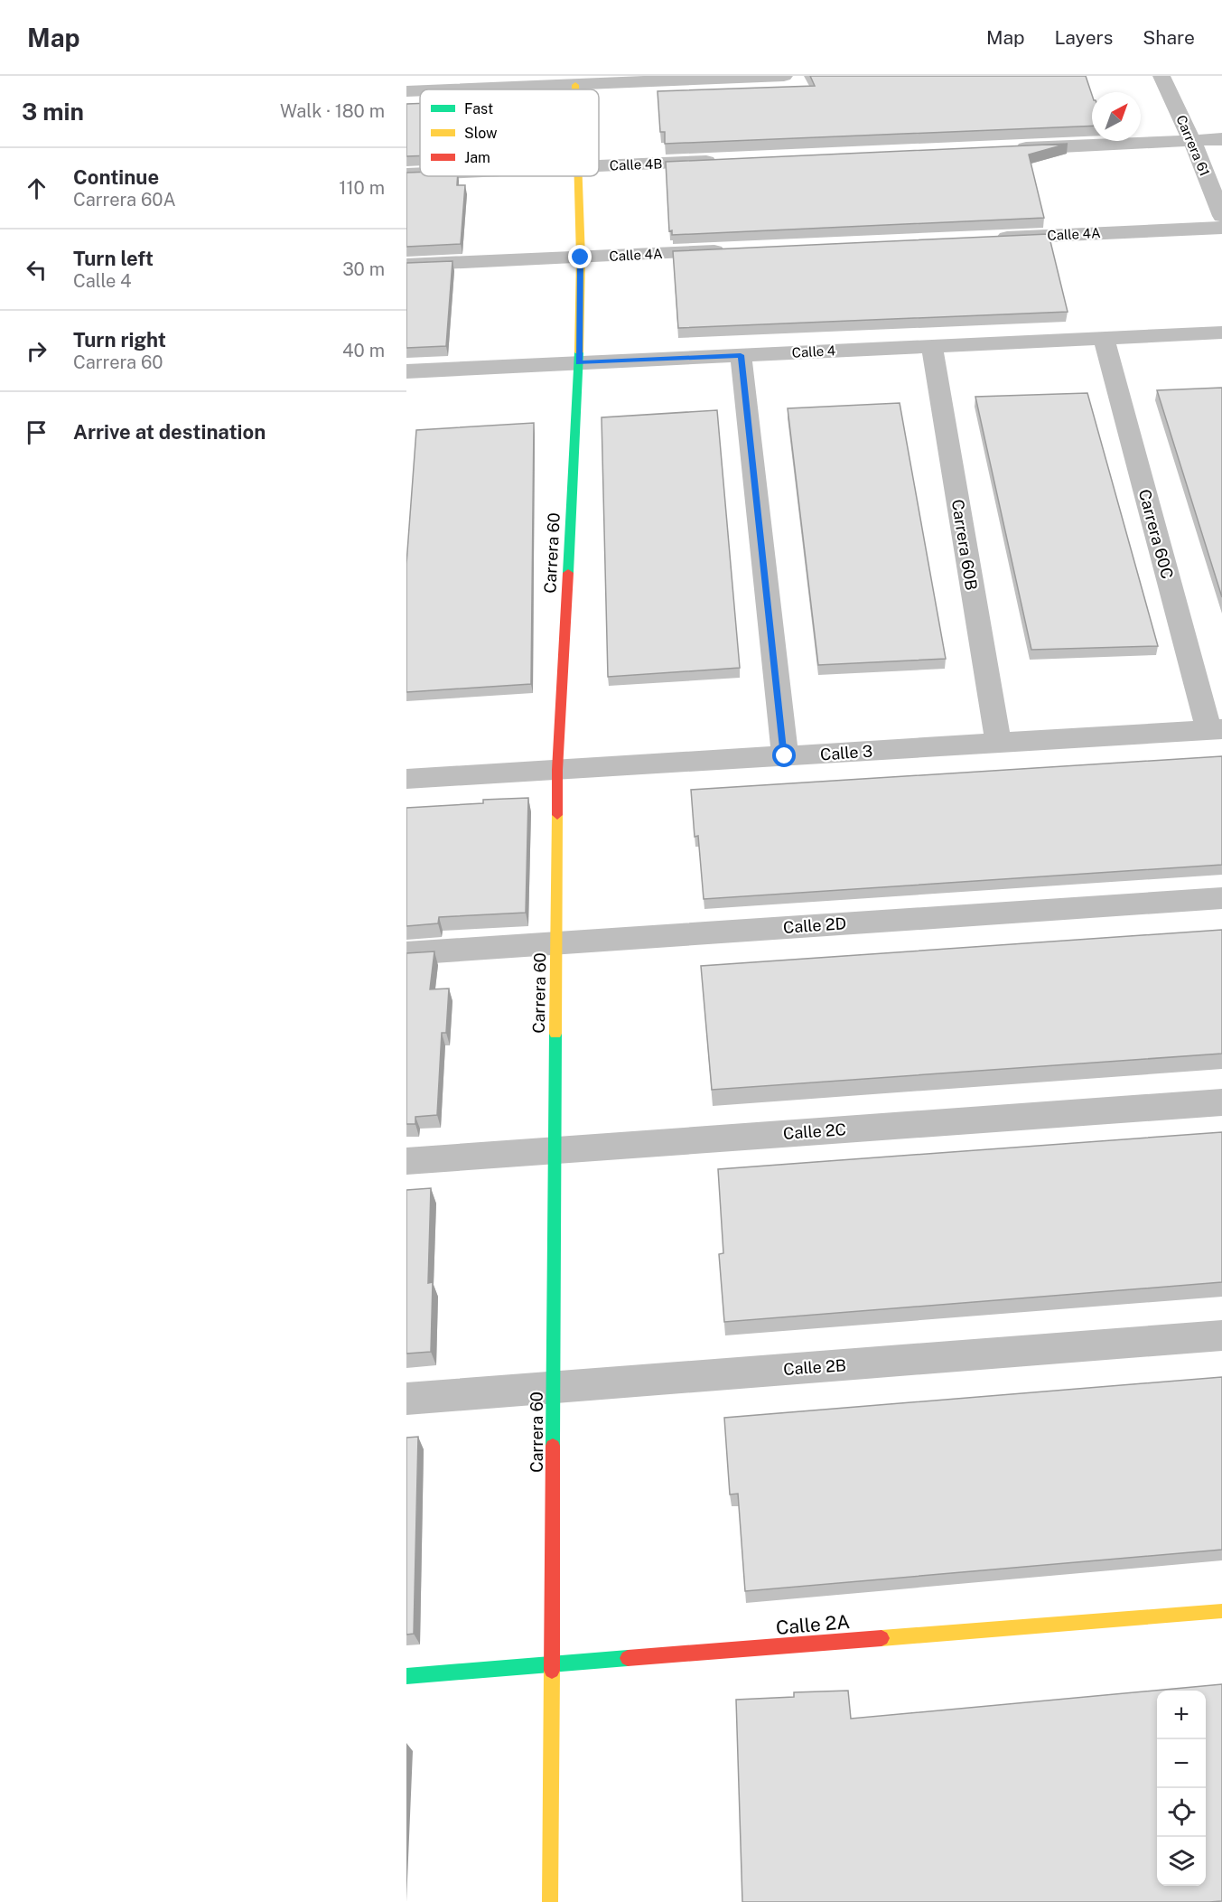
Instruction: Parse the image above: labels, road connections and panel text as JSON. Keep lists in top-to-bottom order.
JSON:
{
  "streets": {
    "street": [
      "Carrera 61",
      "Calle 4B",
      "Calle 4A",
      "Calle 4",
      "Carrera 60C",
      "Carrera 60B",
      "Carrera 60",
      "Calle 3",
      "Calle 2D",
      "Calle 2C",
      "Calle 2B",
      "Calle 2A"
    ]
  },
  "crossings": [
    ["Calle 4A", "Carrera 60"],
    ["Calle 4", "Carrera 60C"],
    ["Calle 4", "Carrera 60B"],
    ["Calle 4", "Carrera 60"],
    ["Carrera 60C", "Calle 3"],
    ["Carrera 60B", "Calle 3"],
    ["Carrera 60", "Calle 3"],
    ["Carrera 60", "Calle 2D"],
    ["Carrera 60", "Calle 2C"],
    ["Carrera 60", "Calle 2B"],
    ["Carrera 60", "Calle 2A"]
  ],
  "legend": ["Fast", "Slow", "Jam"],
  "north": "top right",
  "page": {
    "header": "Map",
    "nav": ["Map", "Layers", "Share"],
    "heading": ["3 min", "Walk · 180 m"],
    "list": [
      ["Continue", "Carrera 60A", "110 m"],
      ["Turn left", "Calle 4", "30 m"],
      ["Turn right", "Carrera 60", "40 m"],
      "Arrive at destination"
    ],
    "map_buttons": ["+", "−"]
  }
}
